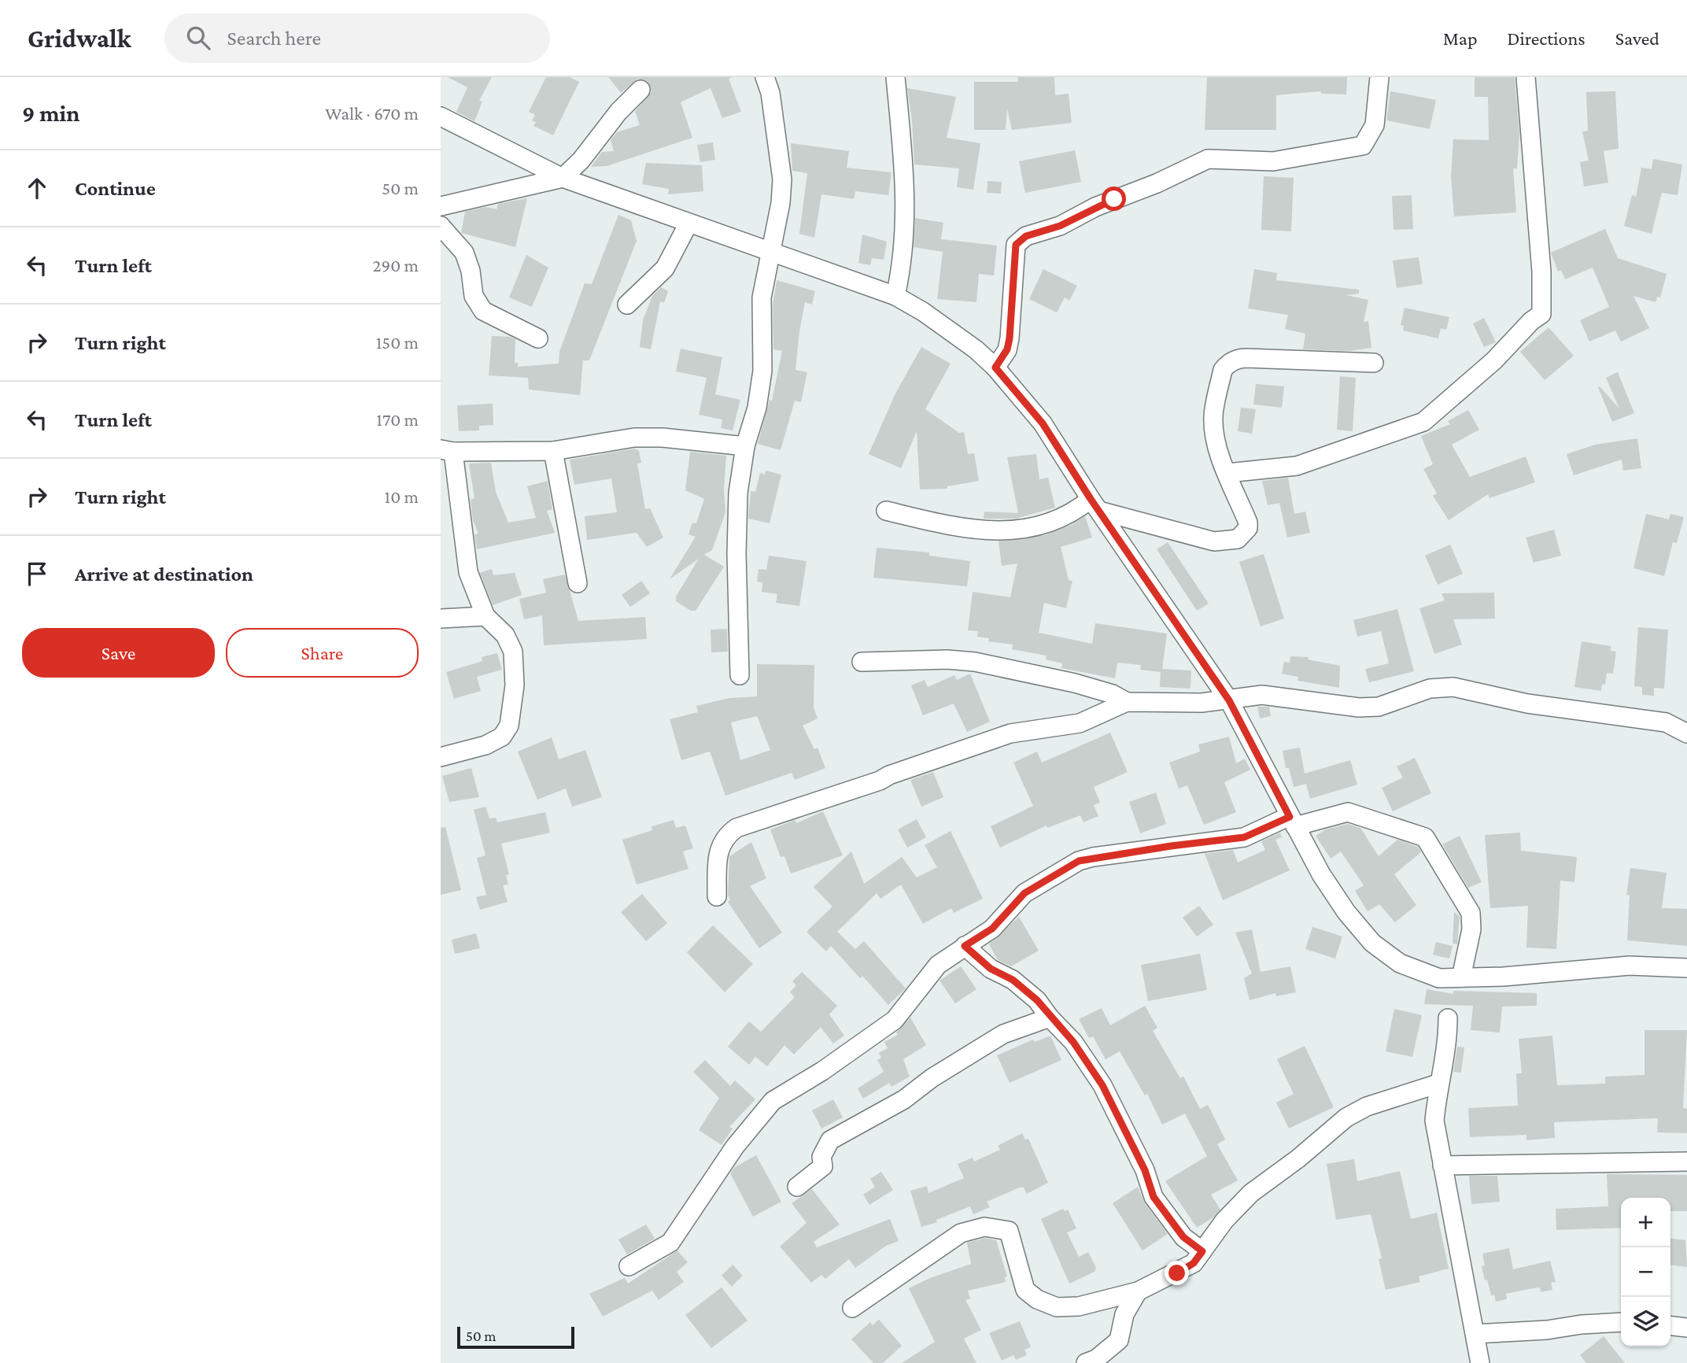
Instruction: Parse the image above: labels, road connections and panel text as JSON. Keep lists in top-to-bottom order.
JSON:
{
  "scale_bar": "50 m",
  "page": {
    "header": "Gridwalk",
    "search": "Search here",
    "nav": ["Map", "Directions", "Saved"],
    "heading": ["9 min", "Walk · 670 m"],
    "list": [
      ["Continue", "50 m"],
      ["Turn left", "290 m"],
      ["Turn right", "150 m"],
      ["Turn left", "170 m"],
      ["Turn right", "10 m"],
      "Arrive at destination"
    ],
    "buttons": ["Save", "Share"],
    "map_buttons": ["+", "−"],
    "scale": "50 m"
  }
}
